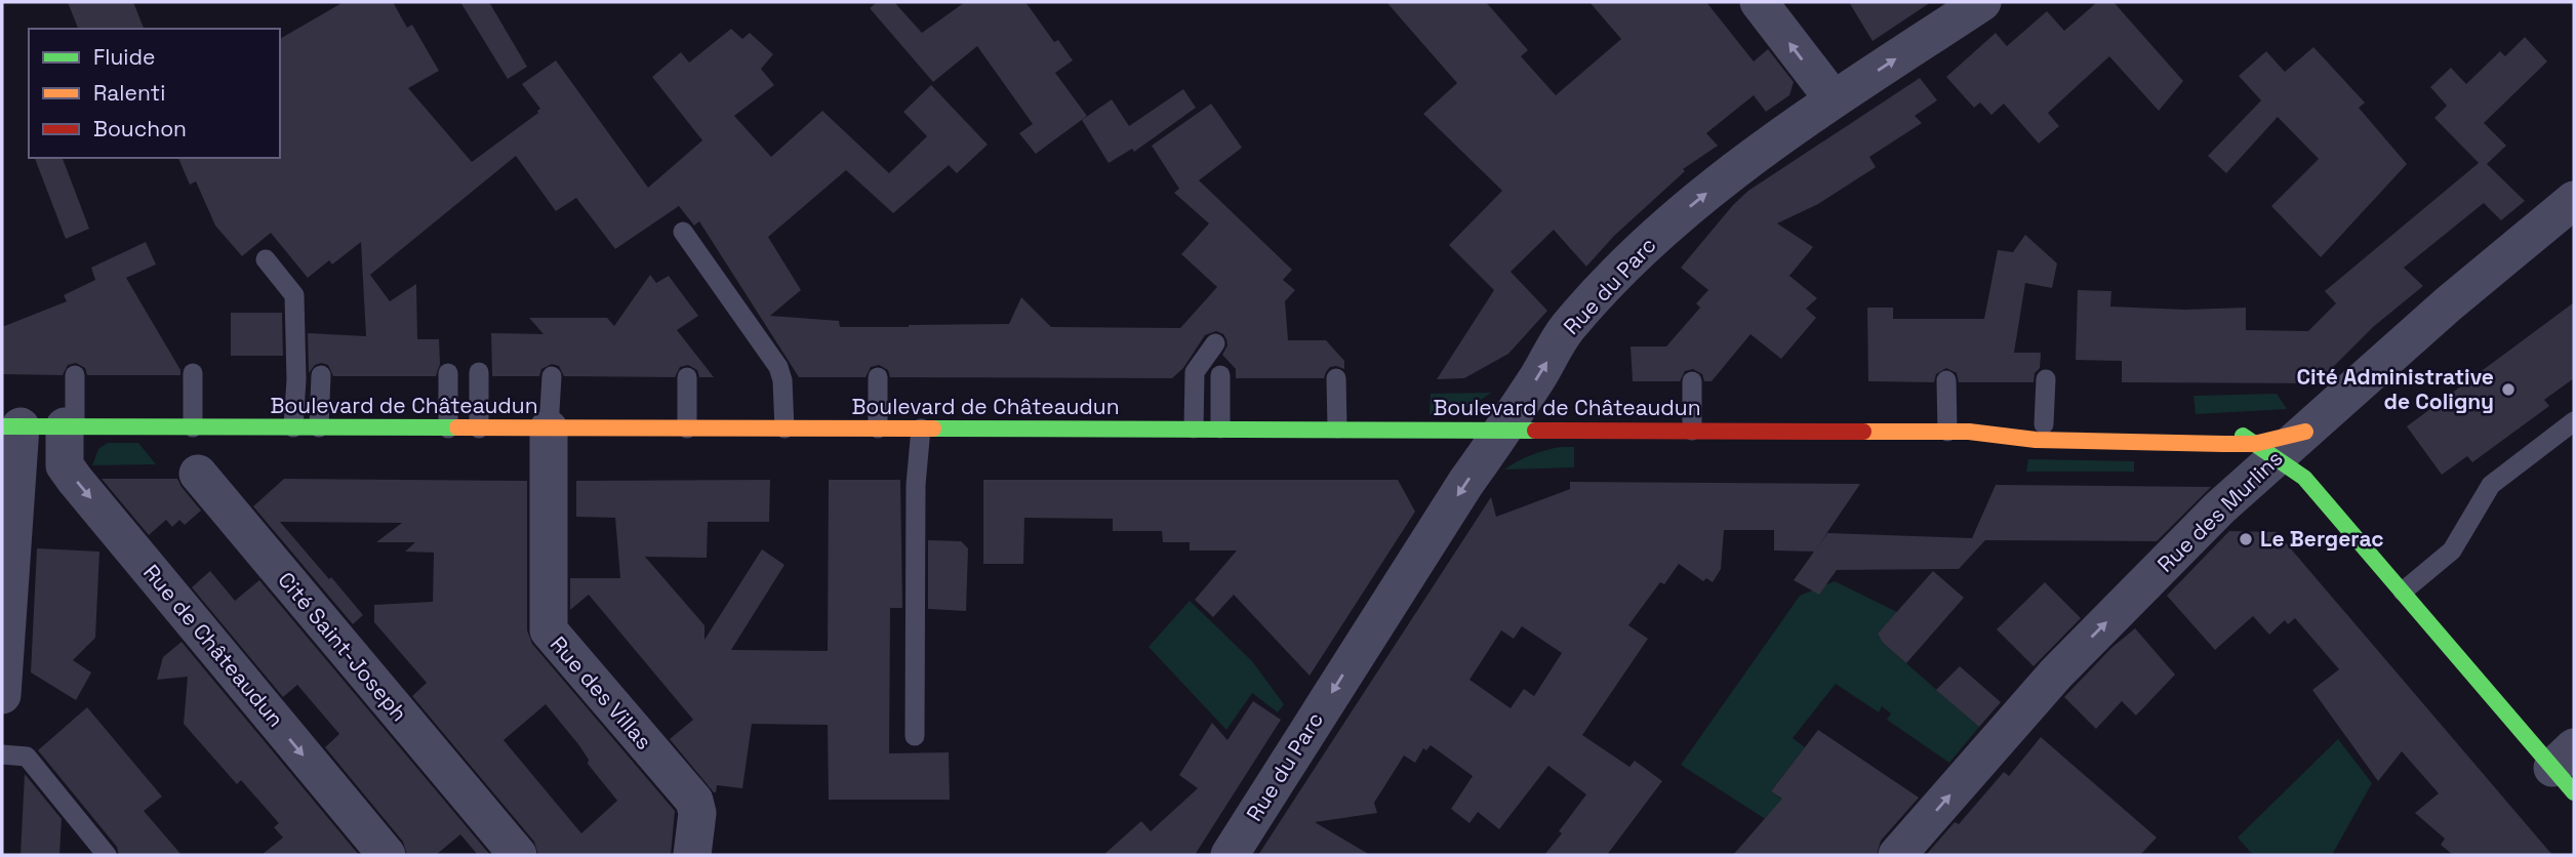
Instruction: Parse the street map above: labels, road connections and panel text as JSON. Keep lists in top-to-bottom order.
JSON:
{
  "streets": {
    "main road": ["Boulevard de Châteaudun"],
    "street": [
      "Rue du Parc",
      "Rue des Murlins",
      "Rue de Châteaudun",
      "Cité Saint-Joseph",
      "Rue des Villas"
    ]
  },
  "crossings": [
    ["Rue du Parc", "Boulevard de Châteaudun"],
    ["Boulevard de Châteaudun", "Rue des Murlins"],
    ["Boulevard de Châteaudun", "Rue de Châteaudun"],
    ["Boulevard de Châteaudun", "Cité Saint-Joseph"],
    ["Boulevard de Châteaudun", "Rue des Villas"]
  ],
  "one_way": ["Rue des Murlins", "Rue de Châteaudun"],
  "places": ["Cité Administrative de Coligny", "Le Bergerac"],
  "legend": ["Fluide", "Ralenti", "Bouchon"]
}
